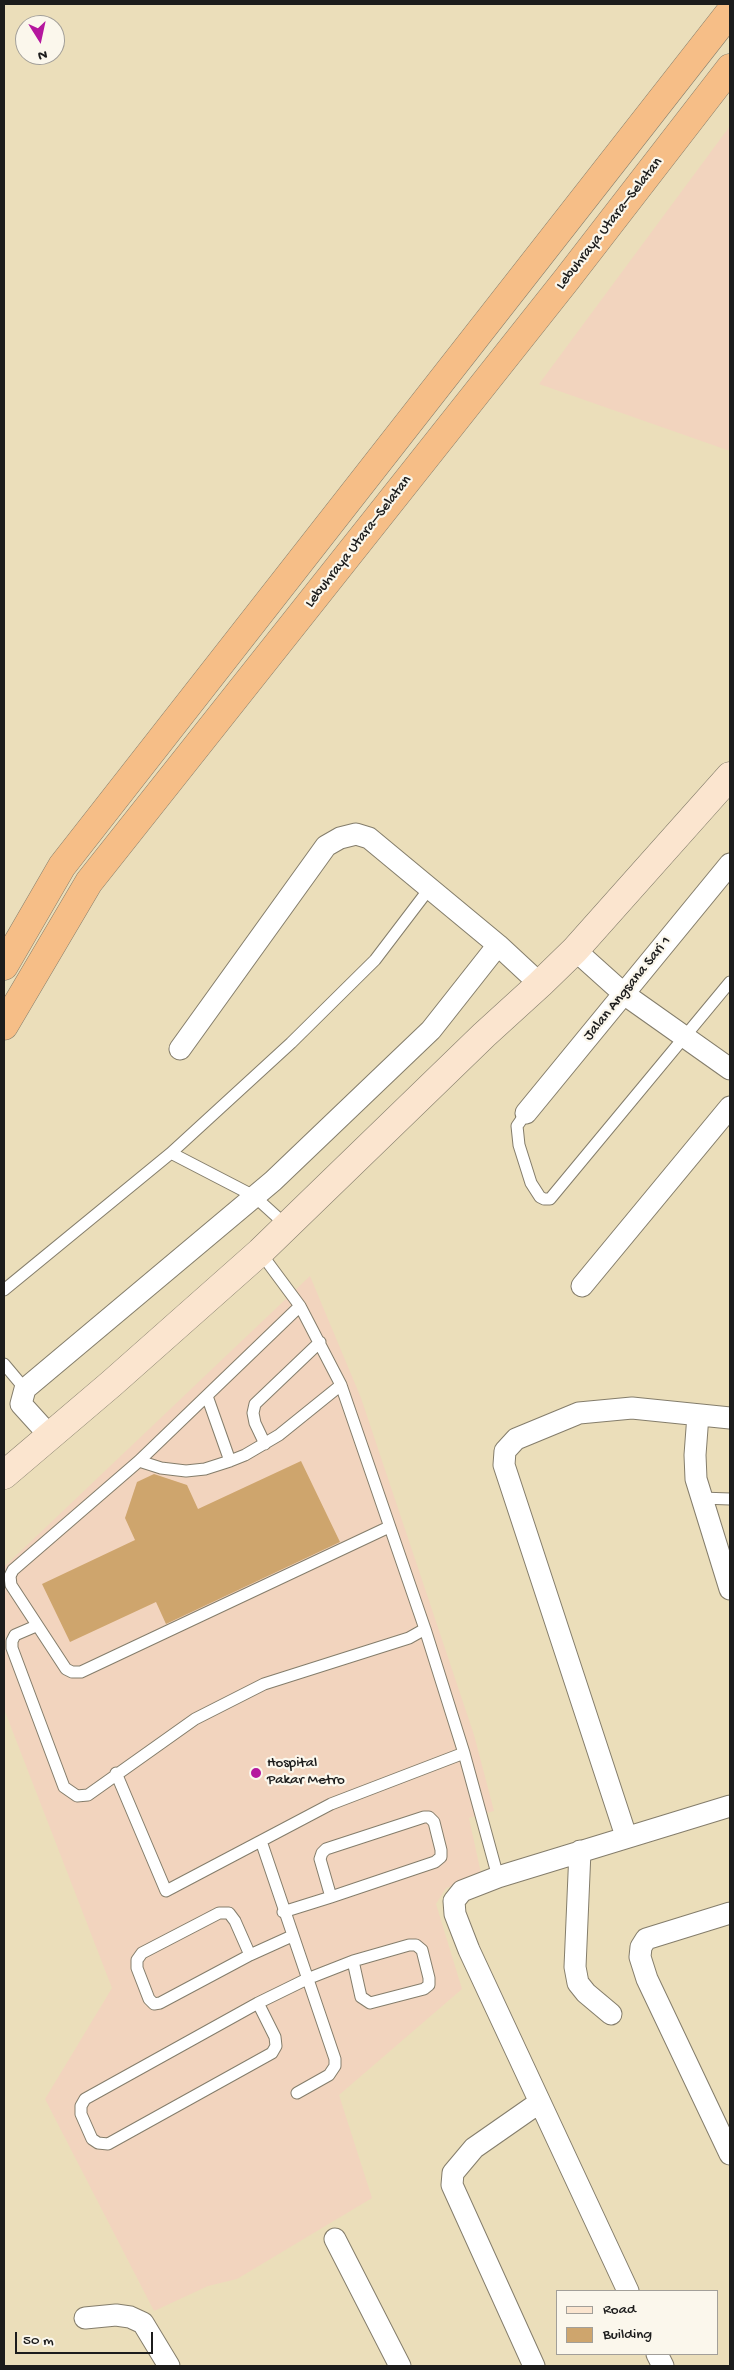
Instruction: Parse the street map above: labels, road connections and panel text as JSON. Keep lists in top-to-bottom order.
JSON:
{
  "streets": {
    "highway": ["Lebuhraya Utara–Selatan"],
    "street": ["Jalan Angsana Sari 1"]
  },
  "places": ["Hospital Pakar Metro"],
  "legend": ["Road", "Building"],
  "scale_bar": "50 m",
  "north": "bottom"
}
